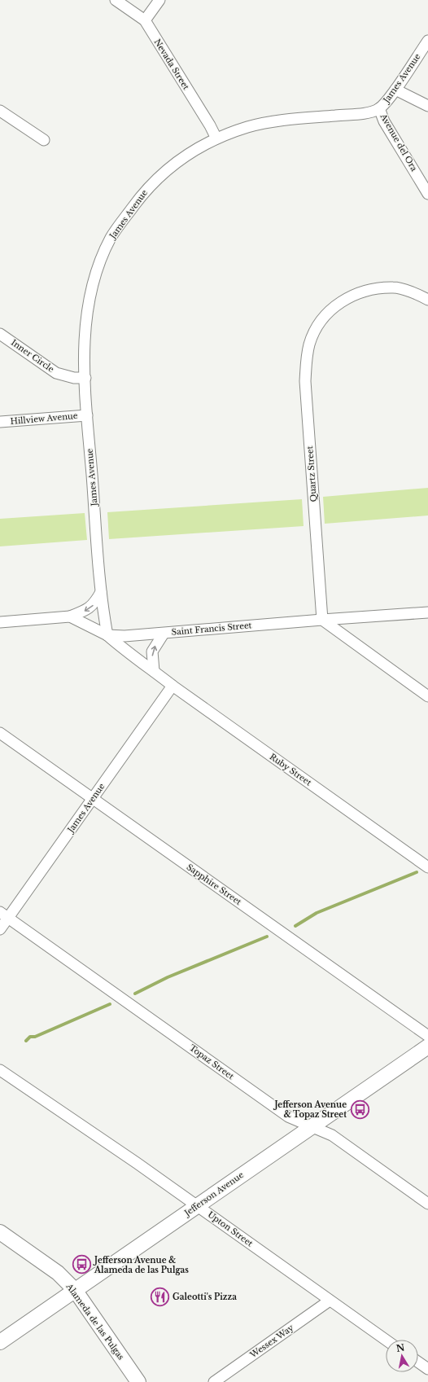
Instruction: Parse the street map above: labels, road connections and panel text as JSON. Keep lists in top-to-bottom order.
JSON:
{
  "streets": {
    "main road": ["Jefferson Avenue", "Alameda de las Pulgas"],
    "street": [
      "Nevada Street",
      "James Avenue",
      "Avenue del Ora",
      "Inner Circle",
      "Hillview Avenue",
      "Quartz Street",
      "Saint Francis Street",
      "Ruby Street",
      "Sapphire Street",
      "Topaz Street",
      "Upton Street",
      "Wessex Way"
    ]
  },
  "crossings": [
    ["Nevada Street", "James Avenue"],
    ["James Avenue", "Avenue del Ora"],
    ["James Avenue", "Inner Circle"],
    ["James Avenue", "Hillview Avenue"],
    ["James Avenue", "Saint Francis Street"],
    ["James Avenue", "Ruby Street"],
    ["James Avenue", "Sapphire Street"],
    ["James Avenue", "Topaz Street"],
    ["Quartz Street", "Saint Francis Street"],
    ["Saint Francis Street", "Ruby Street"],
    ["Topaz Street", "Jefferson Avenue"],
    ["Jefferson Avenue", "Upton Street"],
    ["Jefferson Avenue", "Alameda de las Pulgas"],
    ["Upton Street", "Wessex Way"]
  ],
  "places": {
    "bus stop": ["Jefferson Avenue & Topaz Street", "Jefferson Avenue & Alameda de las Pulgas"],
    "restaurant": ["Galeotti's Pizza"]
  },
  "north": "top"
}
